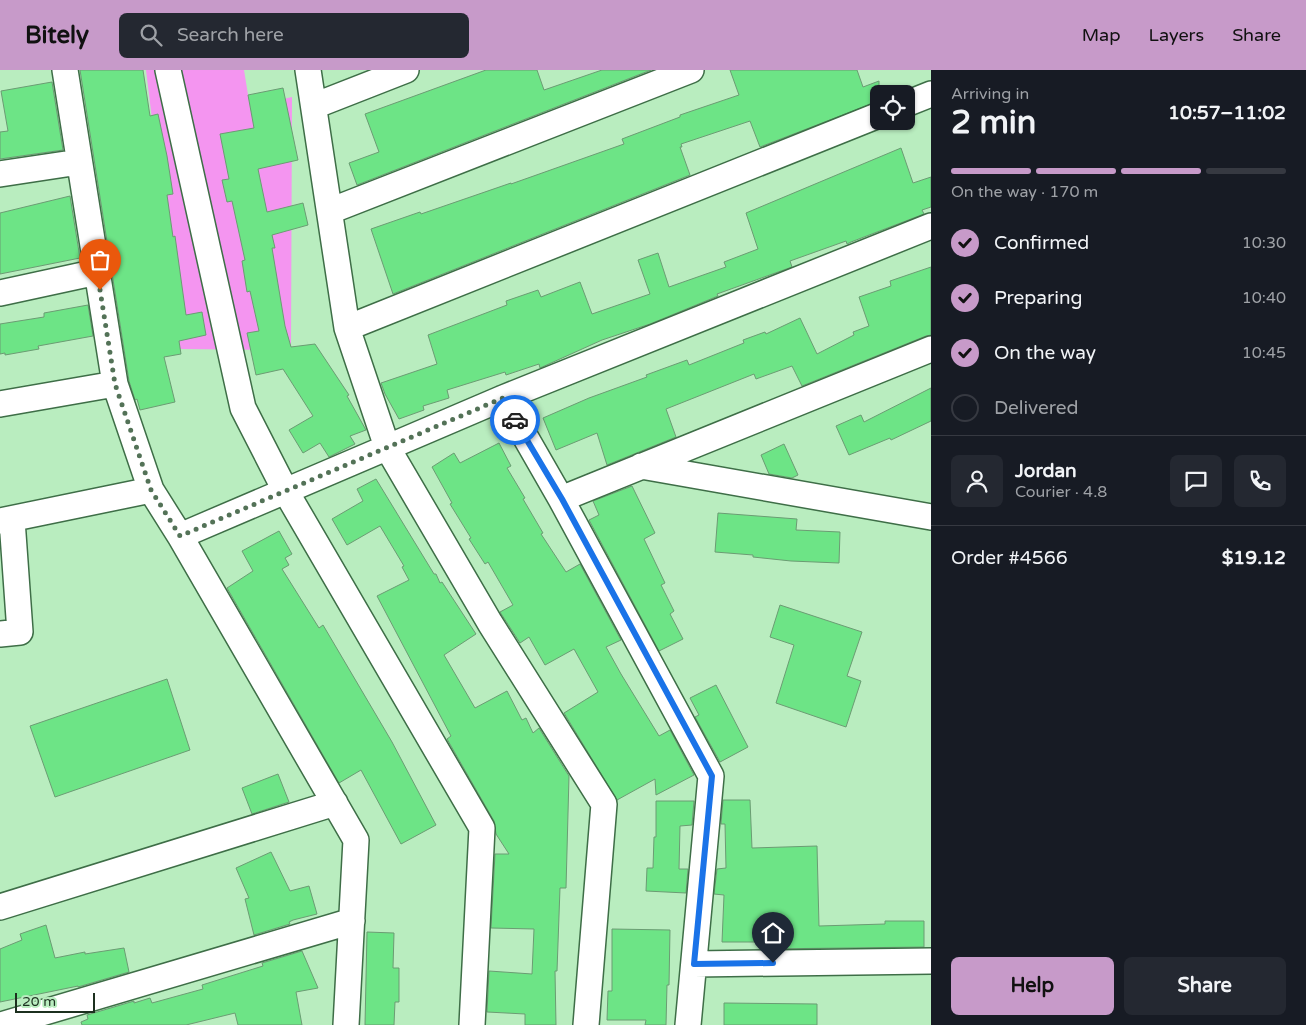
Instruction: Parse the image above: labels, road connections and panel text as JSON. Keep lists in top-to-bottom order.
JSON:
{
  "scale_bar": "20 m",
  "page": {
    "header": "Bitely",
    "search": "Search here",
    "nav": ["Map", "Layers", "Share"],
    "heading": ["2 min", "Arriving in", "10:57–11:02"],
    "panel": [
      "Jordan",
      "Courier · 4.8",
      "Order #4566",
      "$19.12"
    ],
    "bar": "On the way · 170 m",
    "list": [
      ["Confirmed", "10:30"],
      ["Preparing", "10:40"],
      ["On the way", "10:45"],
      "Delivered"
    ],
    "buttons": ["Help", "Share"],
    "scale": "20 m"
  }
}
